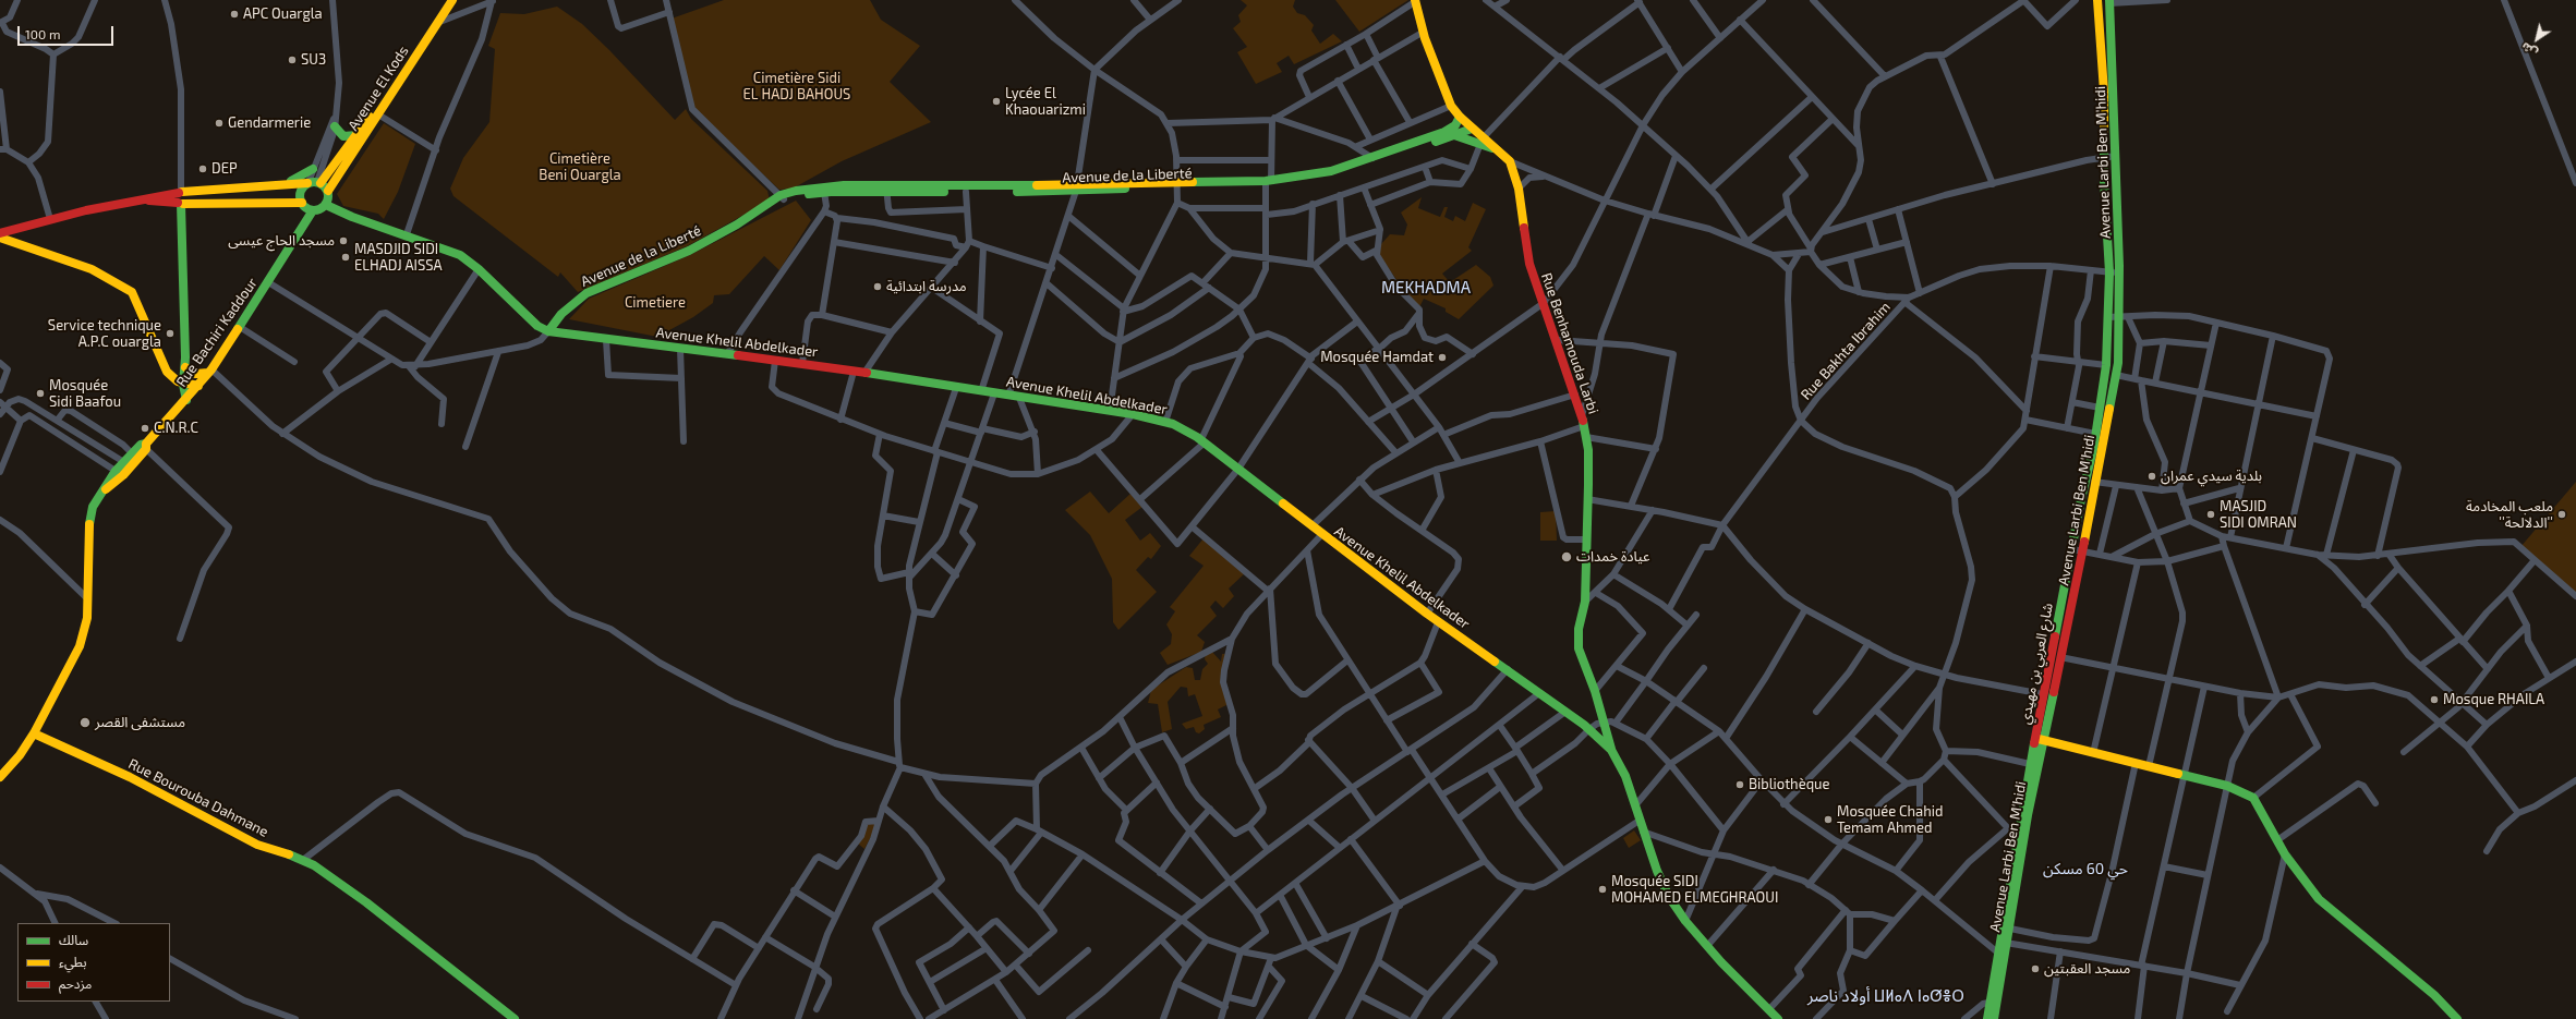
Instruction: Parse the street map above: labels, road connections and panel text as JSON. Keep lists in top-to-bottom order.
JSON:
{
  "streets": {
    "street": [
      "Avenue El Kods",
      "Avenue Larbi Ben M'hidi",
      "Avenue de la Liberté",
      "Rue Bachiri Kaddour",
      "Avenue Khelil Abdelkader",
      "Rue Benhamouda Larbi",
      "Rue Bakhta Ibrahim",
      "شارع العربي بن مهيدي",
      "Rue Bourouba Dahmane"
    ]
  },
  "crossings": [
    ["Avenue El Kods", "Rue Bachiri Kaddour"],
    ["Avenue El Kods", "Avenue Khelil Abdelkader"],
    ["Avenue Larbi Ben M'hidi", "شارع العربي بن مهيدي"],
    ["Avenue de la Liberté", "Avenue Khelil Abdelkader"],
    ["Rue Bachiri Kaddour", "Avenue Khelil Abdelkader"],
    ["Rue Bachiri Kaddour", "Rue Bourouba Dahmane"],
    ["Avenue Khelil Abdelkader", "Rue Benhamouda Larbi"]
  ],
  "districts": ["MEKHADMA", "حي 60 مسكن", "أولاد ناصر ⵡⵍⴰⴷ ⵏⴰⵚⴻⵔ"],
  "parks": ["Cimetière Sidi EL HADJ BAHOUS", "Cimetière Beni Ouargla", "Cimetiere"],
  "places": [
    "APC Ouargla",
    "SU3",
    "Lycée El Khaouarizmi",
    "Gendarmerie",
    "DEP",
    "مسجد الحاج عيسى",
    "MASDJID SIDI ELHADJ AISSA",
    "مدرسة ابتدائية",
    "Service technique A.P.C ouargla",
    "Mosquée Hamdat",
    "Mosquée Sidi Baafou",
    "C.N.R.C",
    "بلدية سيدي عمران",
    "MASJID SIDI OMRAN",
    "ملعب المخادمة ''الدلالحة''",
    "عيادة خمدات",
    "Mosque RHAILA",
    "مستشفى القصر",
    "Bibliothèque",
    "Mosquée Chahid Temam Ahmed",
    "Mosquée SIDI MOHAMED ELMEGHRAOUI",
    "مسجد العقبتين"
  ],
  "legend": ["سالك", "بطيء", "مزدحم"],
  "scale_bar": "100 m",
  "north": "bottom left"
}
